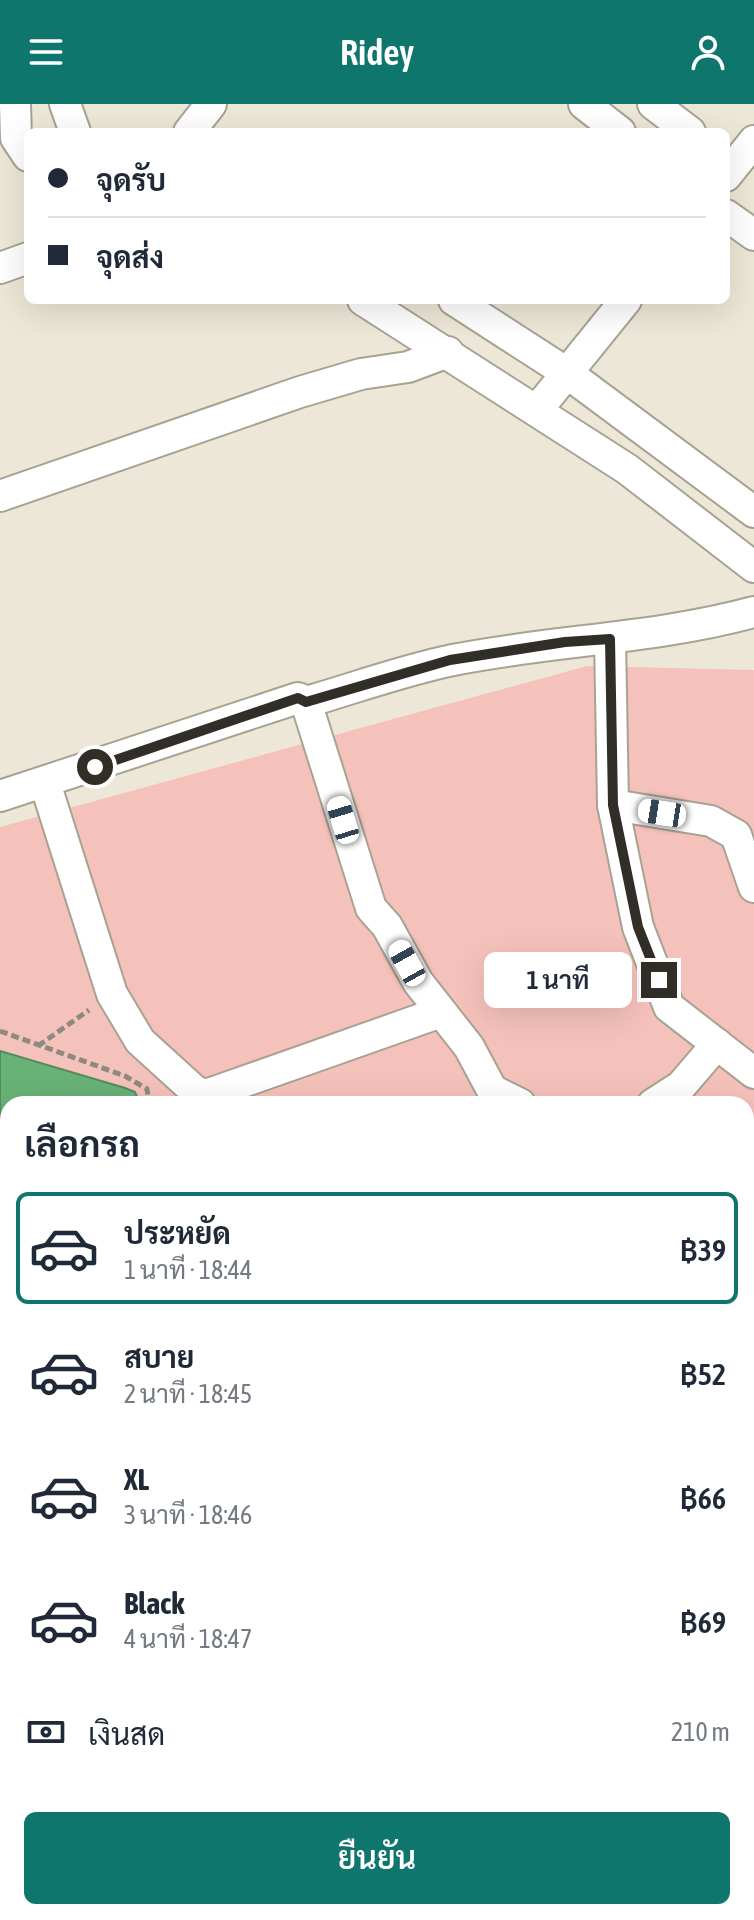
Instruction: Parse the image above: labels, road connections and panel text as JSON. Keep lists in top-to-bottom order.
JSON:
{
  "page": {
    "header": "Ridey",
    "banner": ["จุดรับ", "จุดส่ง"],
    "bubble": "1 นาที",
    "heading": "เลือกรถ",
    "list": [
      {
        "name": "ประหยัด",
        "note": "1 นาที · 18:44",
        "value": "฿39"
      },
      {
        "name": "สบาย",
        "note": "2 นาที · 18:45",
        "value": "฿52"
      },
      {
        "name": "XL",
        "note": "3 นาที · 18:46",
        "value": "฿66"
      },
      {
        "name": "Black",
        "note": "4 นาที · 18:47",
        "value": "฿69"
      }
    ],
    "pay": ["เงินสด", "210 m"],
    "buttons": "ยืนยัน"
  }
}
